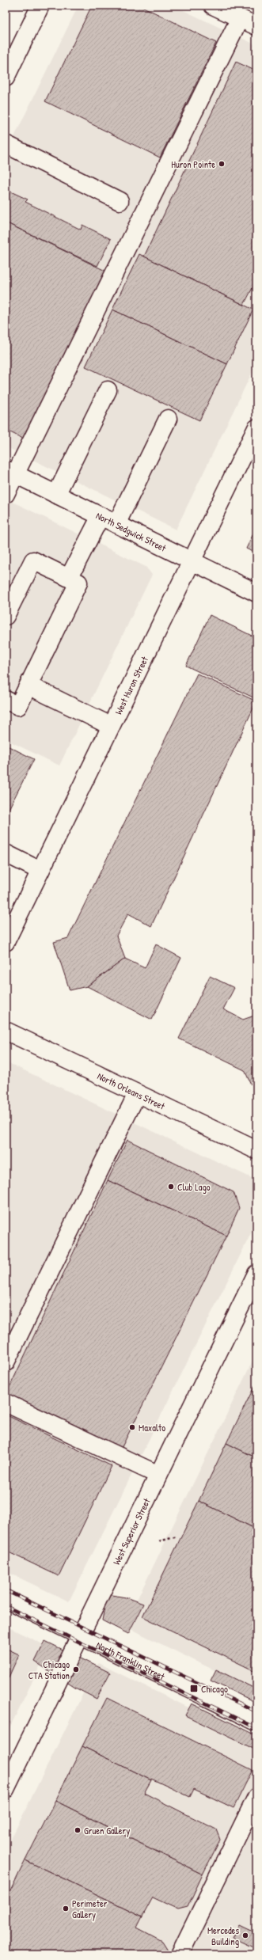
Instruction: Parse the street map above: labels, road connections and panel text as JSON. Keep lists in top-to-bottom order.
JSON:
{
  "streets": {
    "street": [
      "North Sedgwick Street",
      "West Huron Street",
      "North Orleans Street",
      "West Superior Street",
      "North Franklin Street"
    ]
  },
  "crossings": [
    ["North Sedgwick Street", "West Huron Street"],
    ["West Superior Street", "North Franklin Street"]
  ],
  "places": {
    "other": [
      "Huron Pointe",
      "Club Lago",
      "Maxalto",
      "Chicago CTA Station",
      "Gruen Gallery",
      "Perimeter Gallery",
      "Mercedes Building"
    ],
    "transit": ["Chicago"]
  }
}
